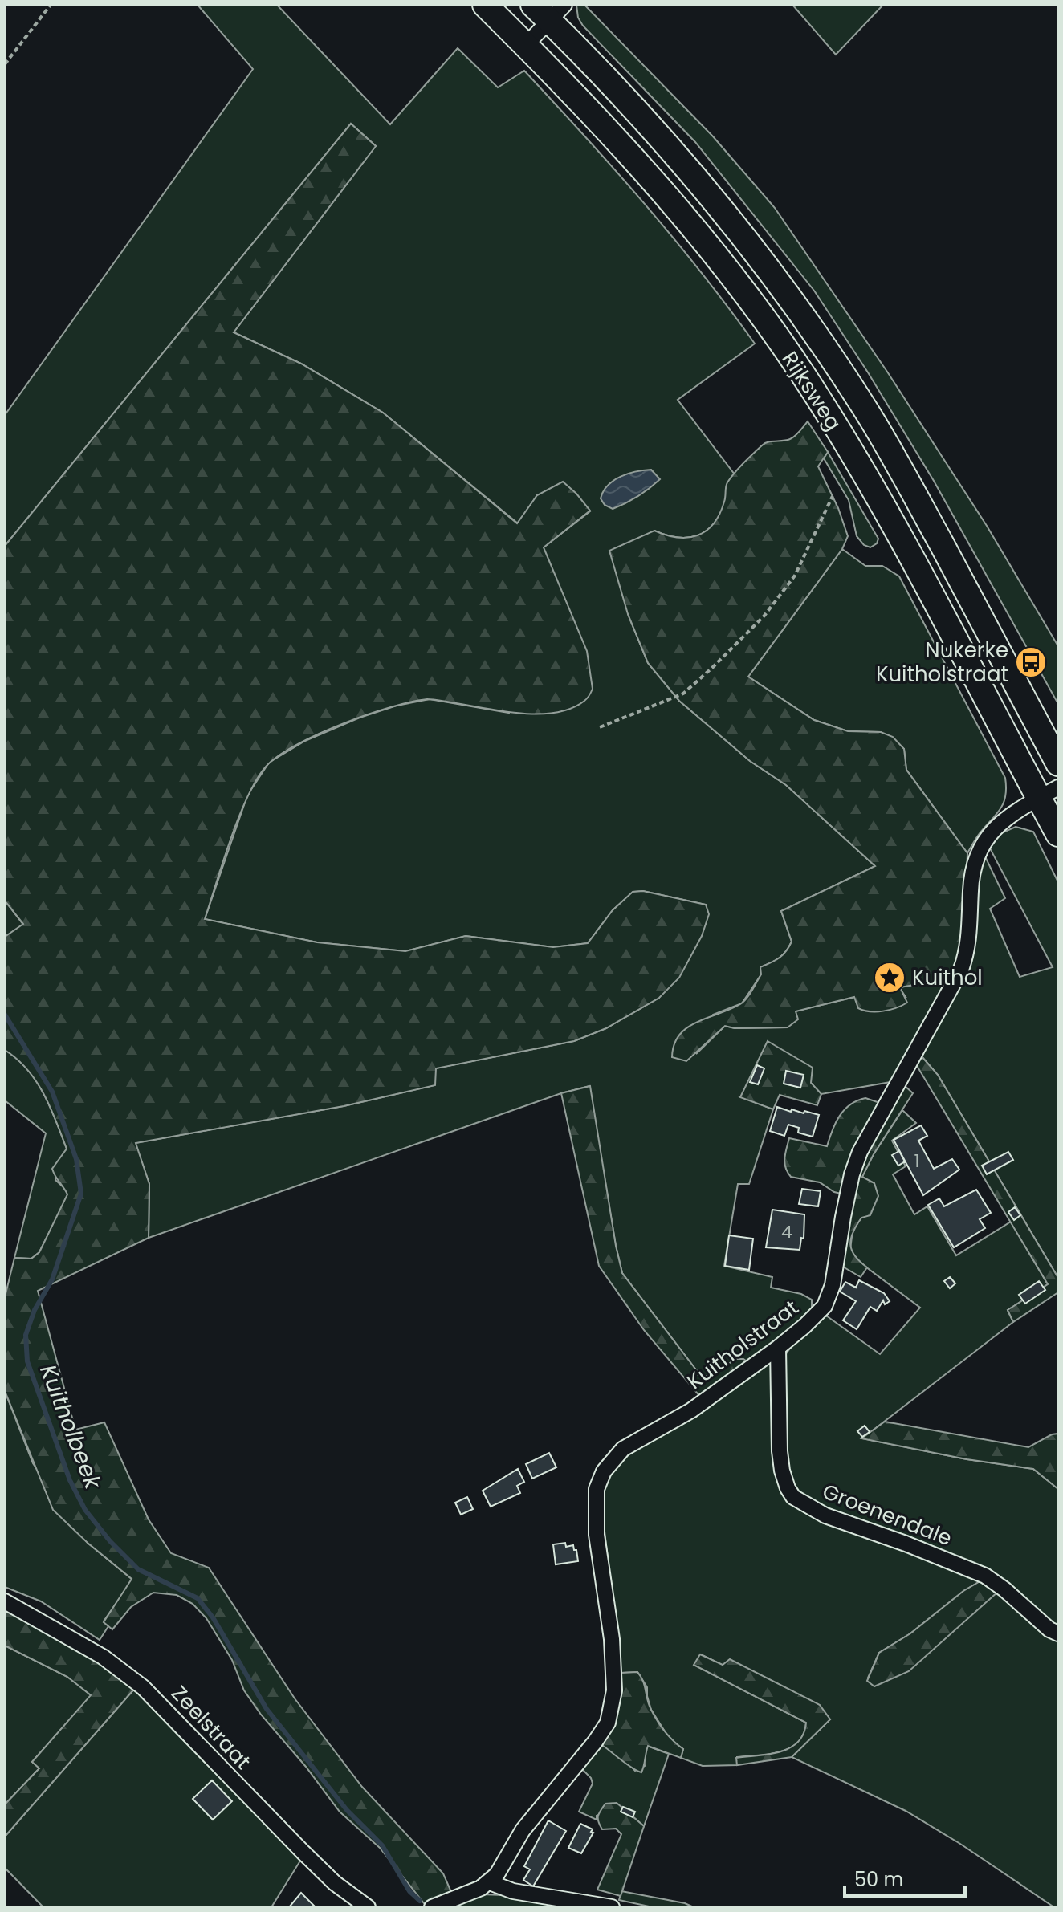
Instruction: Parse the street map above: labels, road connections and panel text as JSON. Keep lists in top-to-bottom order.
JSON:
{
  "streets": {
    "highway": ["Rijksweg"],
    "street": ["Kuitholstraat", "Groenendale", "Zeelstraat"]
  },
  "crossings": [
    ["Rijksweg", "Kuitholstraat"],
    ["Kuitholstraat", "Groenendale"]
  ],
  "water": ["Kuitholbeek"],
  "places": {
    "bus stop": ["Nukerke Kuitholstraat"],
    "place": ["Kuithol"]
  },
  "house_numbers": ["1", "4"],
  "scale_bar": "50 m"
}
